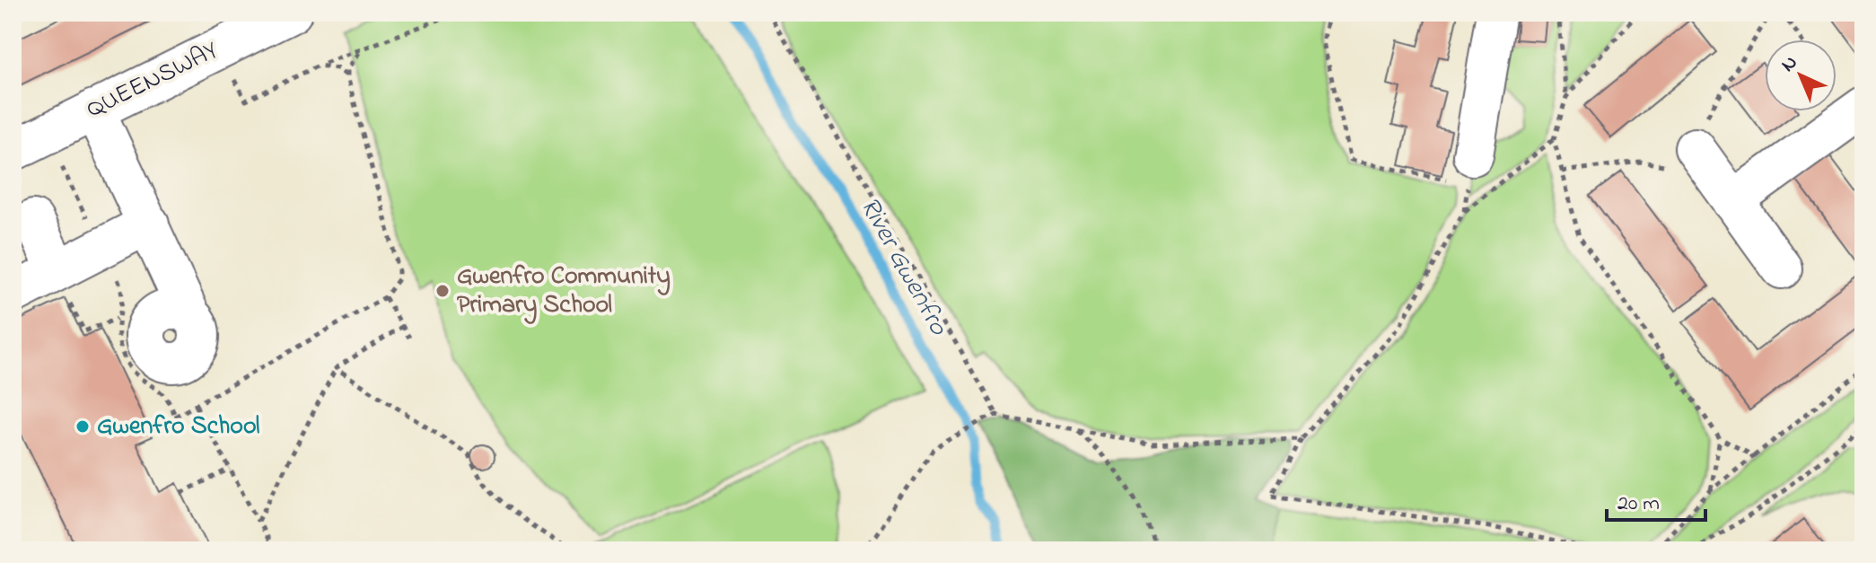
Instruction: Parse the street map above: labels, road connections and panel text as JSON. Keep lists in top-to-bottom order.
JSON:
{
  "streets": {
    "street": ["QUEENSWAY"]
  },
  "water": ["River Gwenfro"],
  "places": ["Gwenfro Community Primary School", "Gwenfro School"],
  "scale_bar": "20 m",
  "north": "top left"
}
